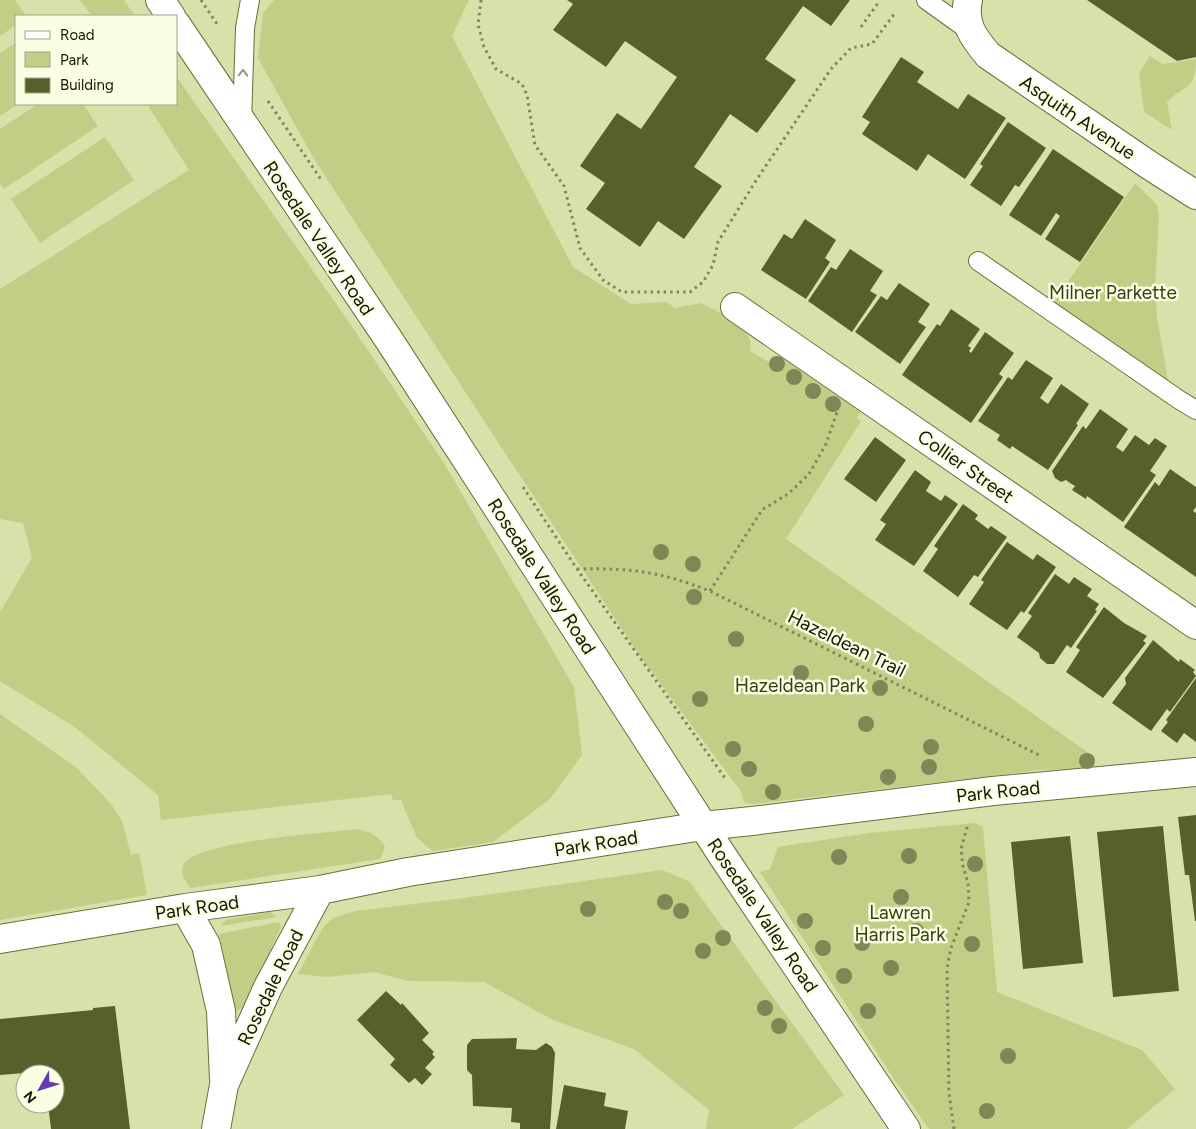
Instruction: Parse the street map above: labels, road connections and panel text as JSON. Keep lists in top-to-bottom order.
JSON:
{
  "streets": {
    "street": [
      "Asquith Avenue",
      "Rosedale Valley Road",
      "Collier Street",
      "Park Road",
      "Rosedale Road"
    ],
    "path": ["Hazeldean Trail"]
  },
  "crossings": [
    ["Rosedale Valley Road", "Park Road"],
    ["Park Road", "Rosedale Road"]
  ],
  "parks": ["Milner Parkette", "Hazeldean Park", "Lawren Harris Park"],
  "legend": ["Road", "Park", "Building"],
  "north": "bottom left"
}
